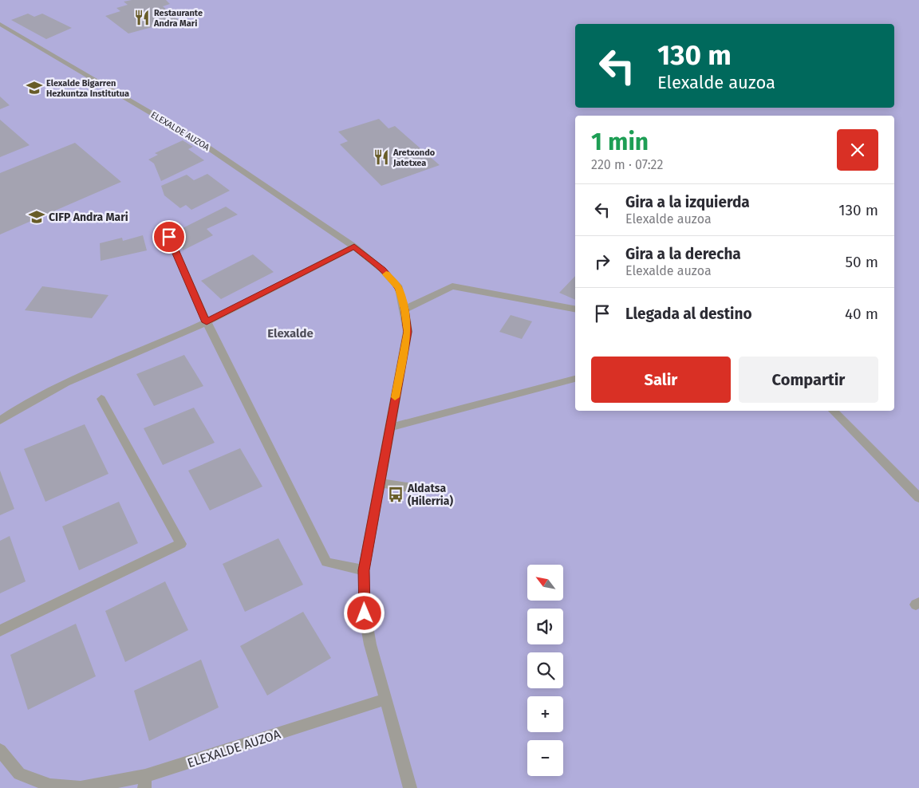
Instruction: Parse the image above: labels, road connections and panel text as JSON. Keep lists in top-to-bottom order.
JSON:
{
  "streets": {
    "street": ["ELEXALDE AUZOA"]
  },
  "districts": ["Elexalde"],
  "places": {
    "restaurant": ["Restaurante Andra Mari", "Aretxondo Jatetxea"],
    "school or university": ["Elexalde Bigarren Hezkuntza Institutua", "CIFP Andra Mari"],
    "bus stop": ["Aldatsa (Hilerria)"]
  },
  "north": "top left",
  "page": {
    "turn": ["130 m", "Elexalde auzoa"],
    "heading": ["1 min", "220 m · 07:22"],
    "list": [
      {
        "name": "Gira a la izquierda",
        "note": "Elexalde auzoa",
        "value": "130 m"
      },
      {
        "name": "Gira a la derecha",
        "note": "Elexalde auzoa",
        "value": "50 m"
      },
      {
        "name": "Llegada al destino",
        "value": "40 m"
      }
    ],
    "buttons": ["Salir", "Compartir"],
    "map_buttons": ["+", "−"]
  }
}
